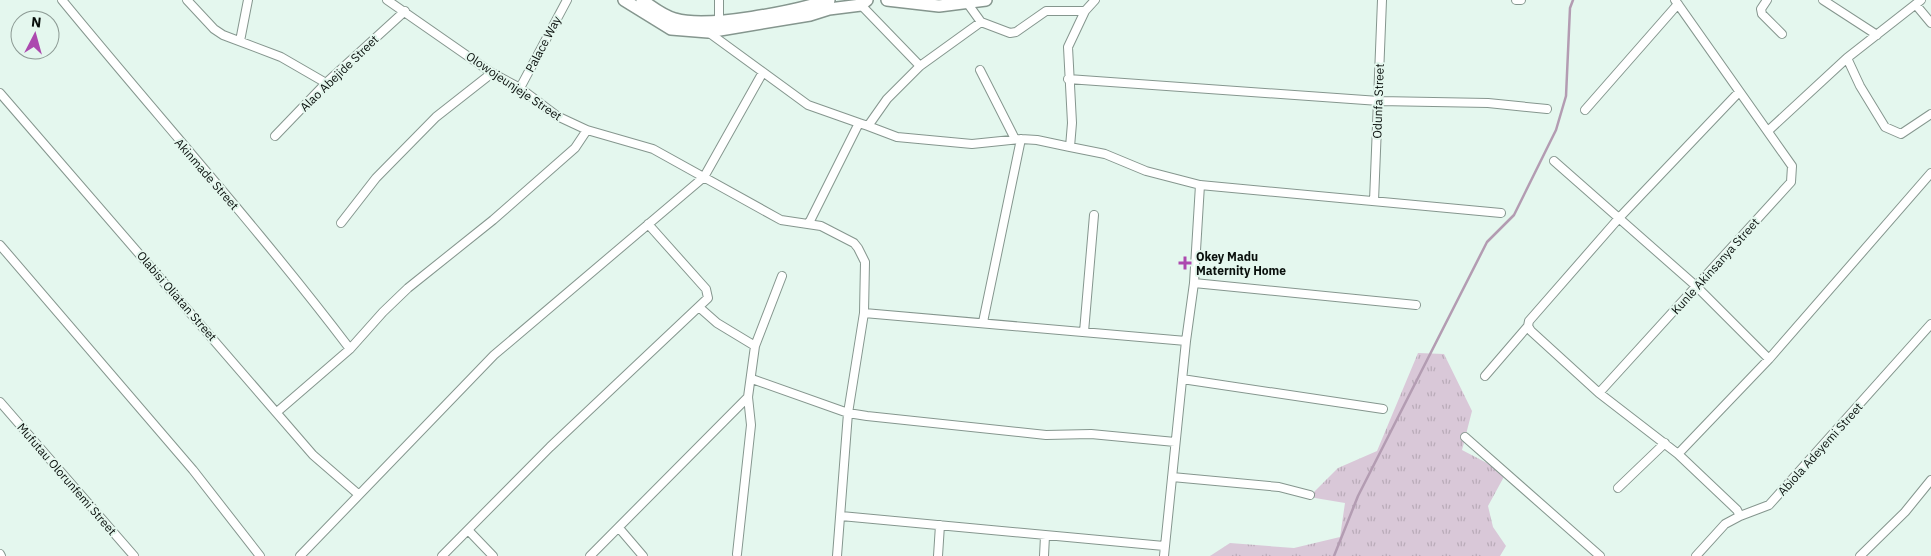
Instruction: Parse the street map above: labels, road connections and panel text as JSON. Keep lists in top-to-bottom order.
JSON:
{
  "streets": {
    "street": [
      "Palace Way",
      "Alao Abejide Street",
      "Olowojeunjeje Street",
      "Odunfa Street",
      "Akinmade Street",
      "Kunle Akinsanya Street",
      "Olabisi Oliatan Street",
      "Abiola Adeyemi Street",
      "Mufutau Olorunfemi Street"
    ]
  },
  "crossings": [
    ["Palace Way", "Olowojeunjeje Street"],
    ["Alao Abejide Street", "Olowojeunjeje Street"]
  ],
  "places": {
    "health": ["Okey Madu Maternity Home"]
  },
  "north": "top"
}
